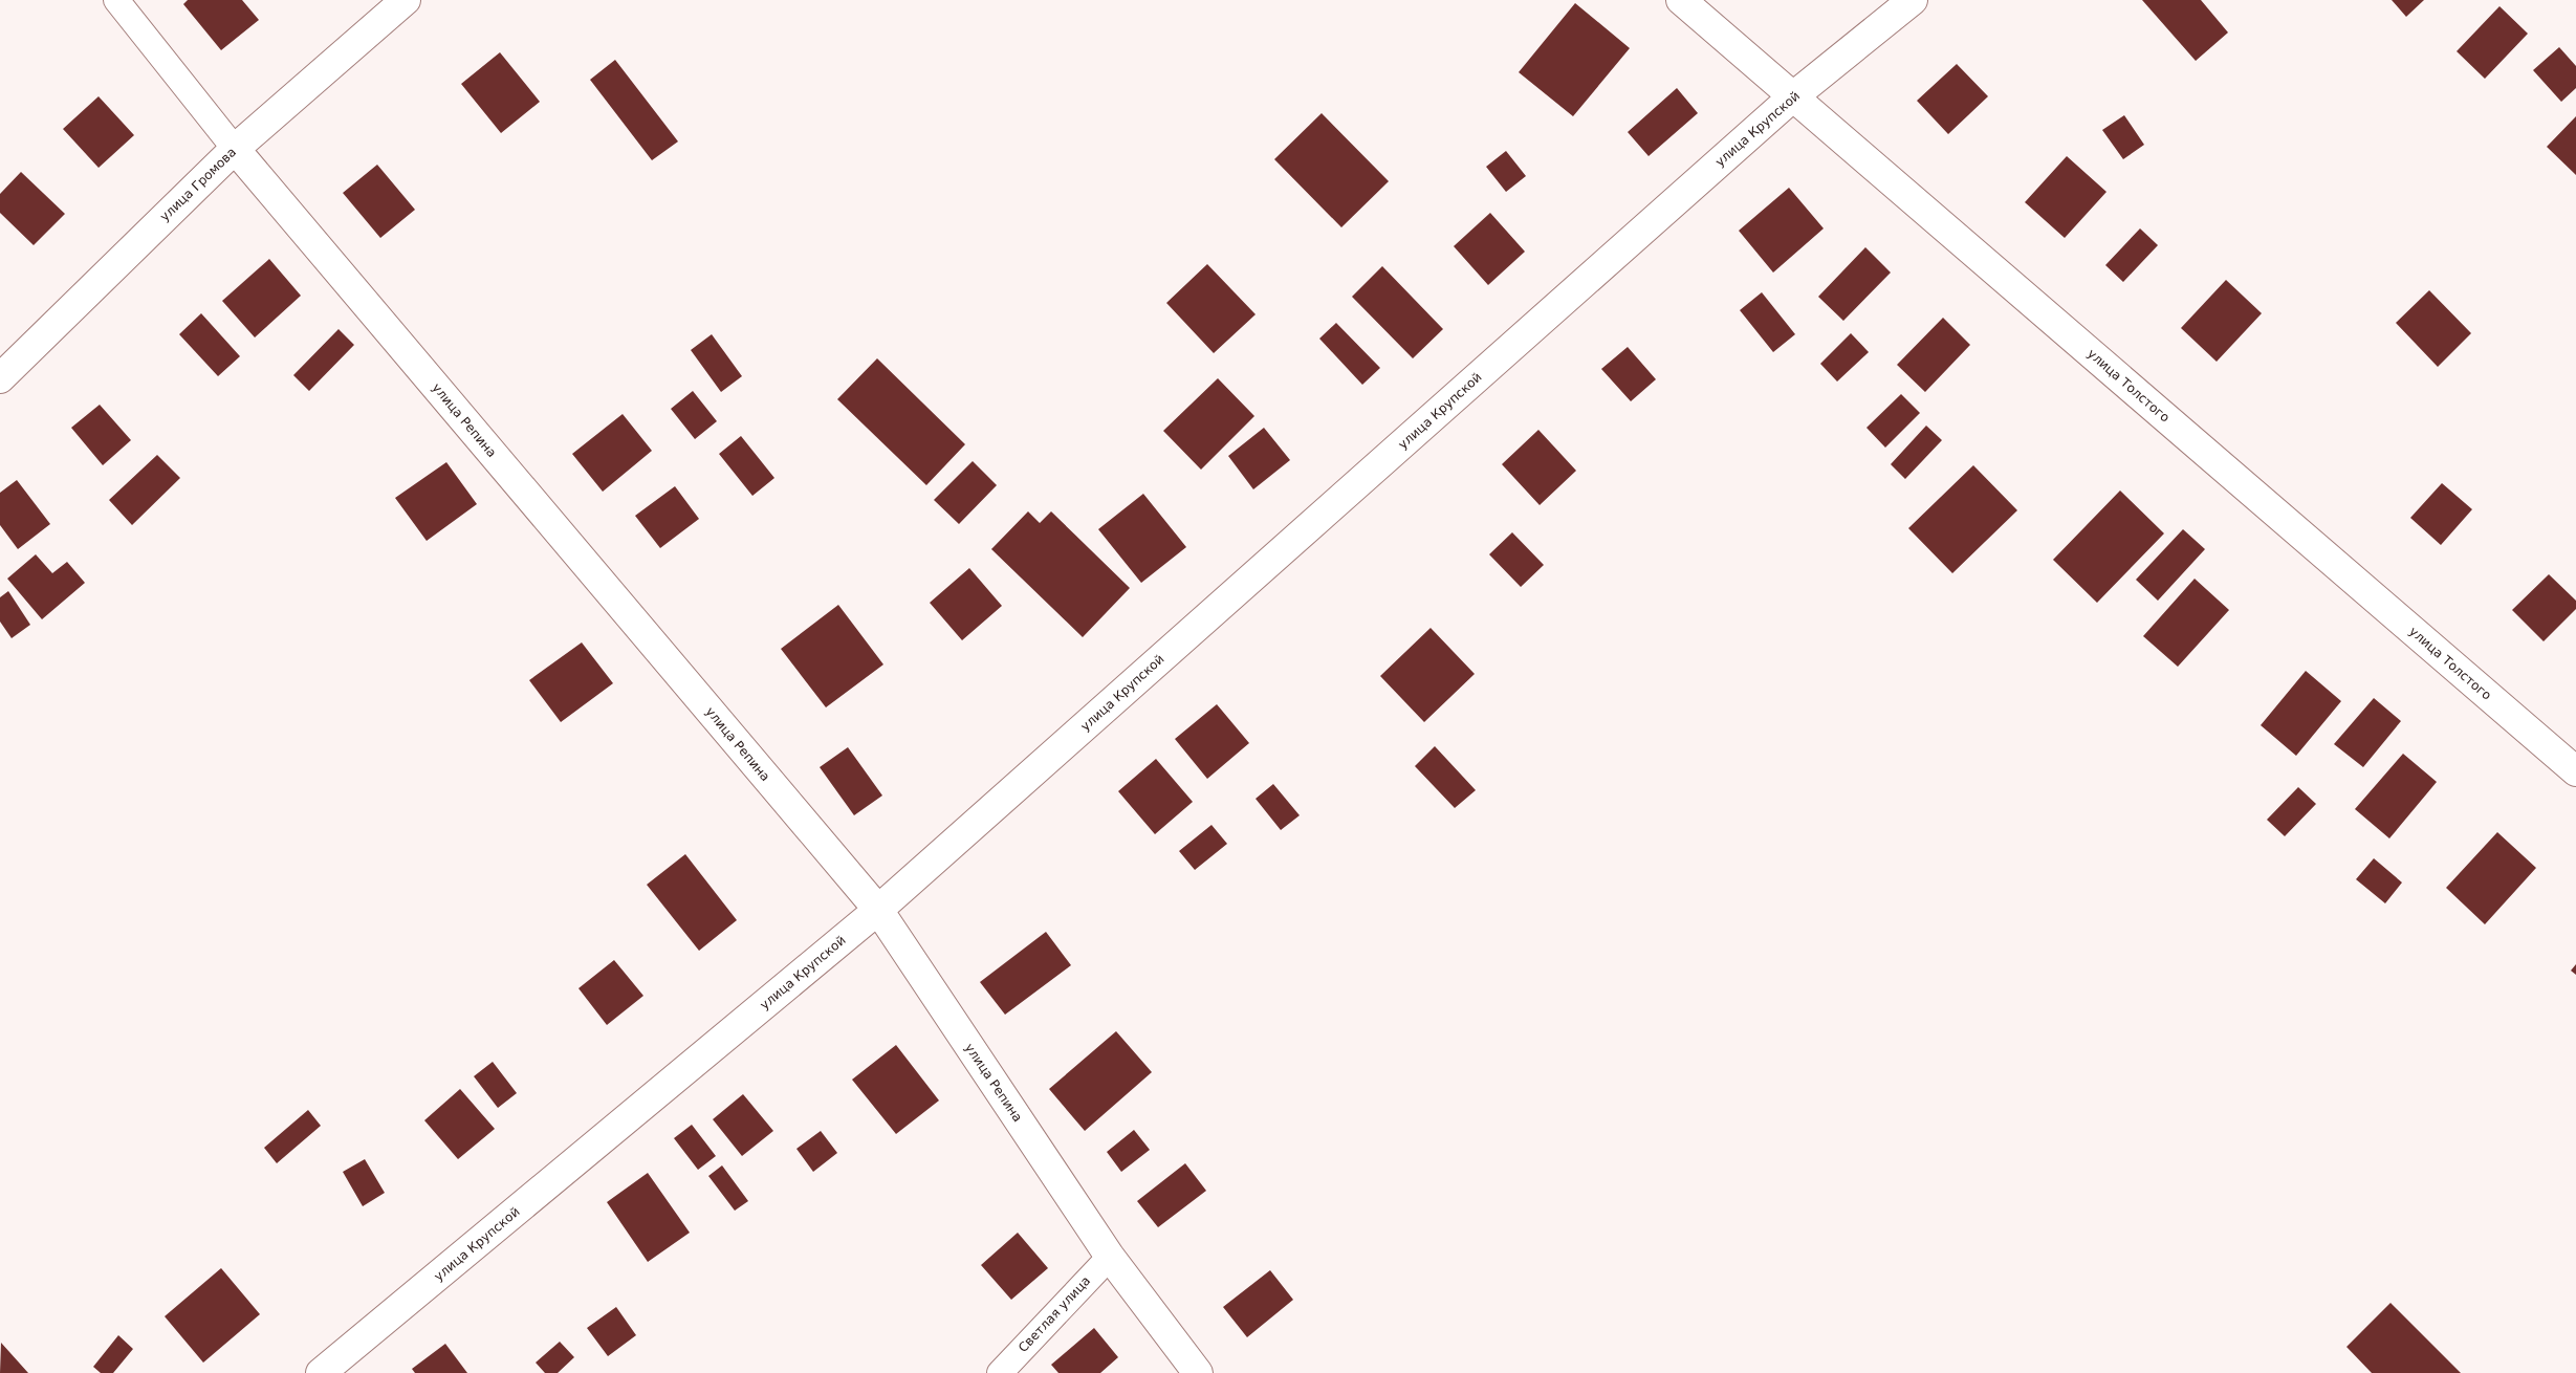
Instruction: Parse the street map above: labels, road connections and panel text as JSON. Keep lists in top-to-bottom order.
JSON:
{
  "streets": {
    "street": [
      "улица Крупской",
      "улица Громова",
      "улица Толстого",
      "улица Репина"
    ],
    "lane": ["Светлая улица"]
  },
  "crossings": [
    ["улица Крупской", "улица Толстого"],
    ["улица Крупской", "улица Репина"],
    ["улица Громова", "улица Репина"],
    ["улица Репина", "Светлая улица"]
  ]
}
